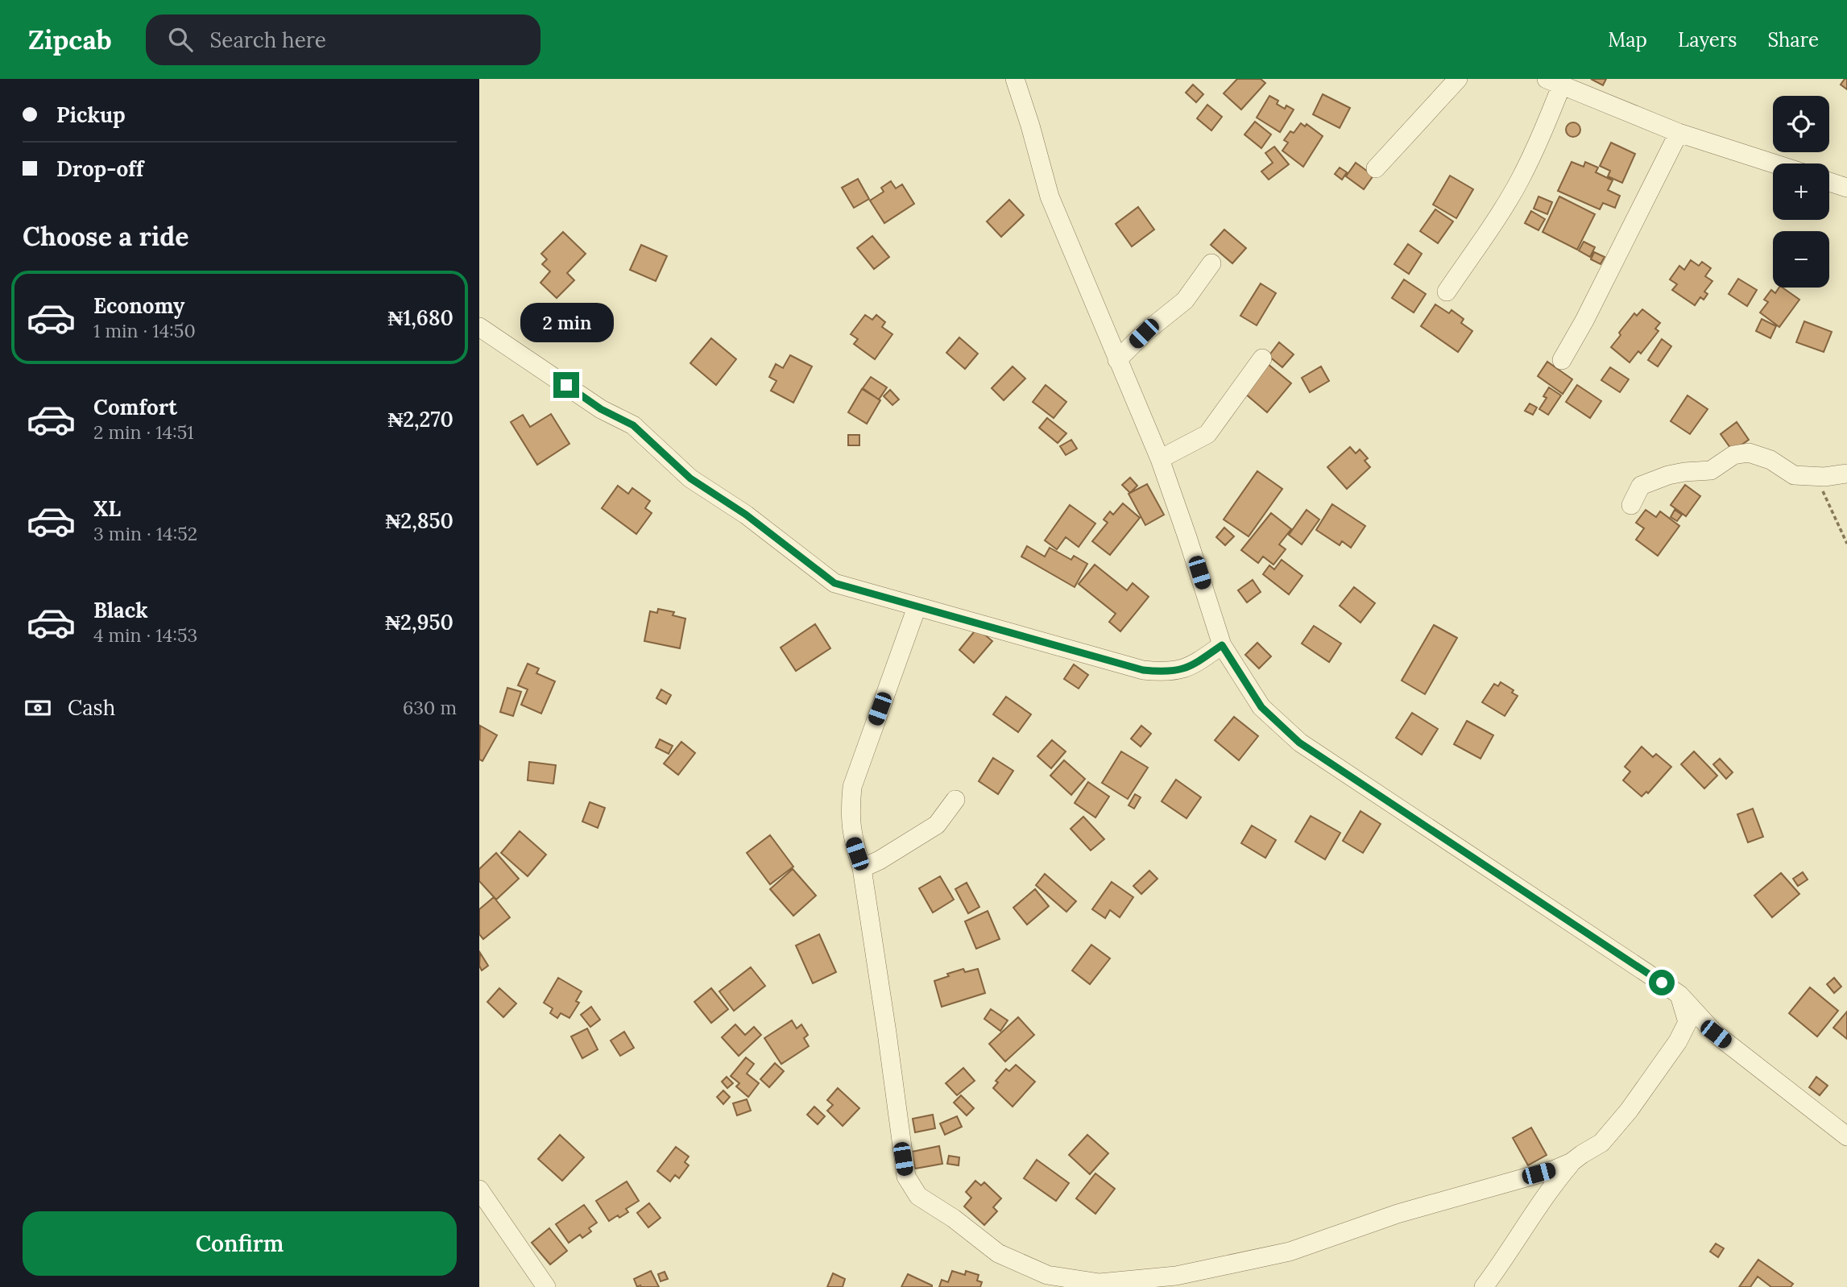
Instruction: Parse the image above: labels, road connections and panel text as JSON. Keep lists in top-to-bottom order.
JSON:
{
  "page": {
    "header": "Zipcab",
    "search": "Search here",
    "nav": ["Map", "Layers", "Share"],
    "banner": ["Pickup", "Drop-off"],
    "map_buttons": ["+", "−"],
    "heading": "Choose a ride",
    "list": [
      {
        "name": "Economy",
        "note": "1 min · 14:50",
        "value": "₦1,680"
      },
      {
        "name": "Comfort",
        "note": "2 min · 14:51",
        "value": "₦2,270"
      },
      {
        "name": "XL",
        "note": "3 min · 14:52",
        "value": "₦2,850"
      },
      {
        "name": "Black",
        "note": "4 min · 14:53",
        "value": "₦2,950"
      }
    ],
    "bubble": "2 min",
    "pay": ["Cash", "630 m"],
    "buttons": "Confirm"
  }
}
